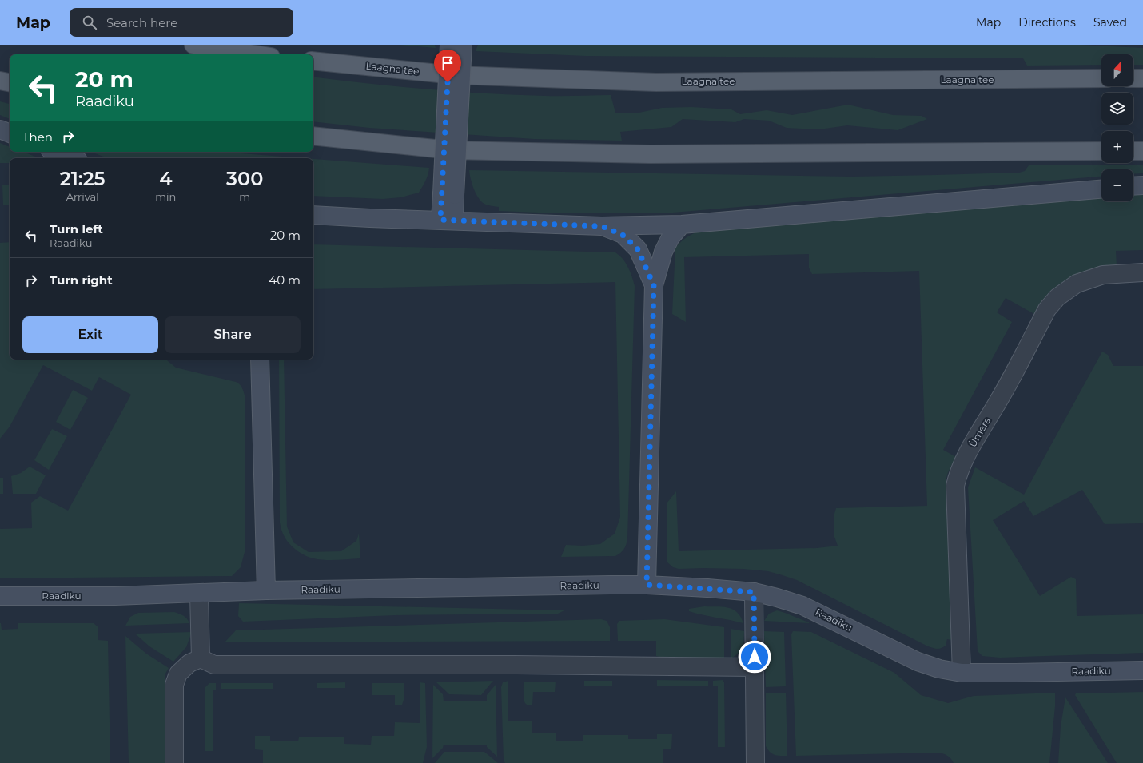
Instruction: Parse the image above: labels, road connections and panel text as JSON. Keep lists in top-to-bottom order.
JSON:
{
  "streets": {
    "main road": ["Laagna tee"],
    "street": ["Ümera", "Raadiku"]
  },
  "crossings": [
    ["Ümera", "Raadiku"]
  ],
  "north": "top",
  "page": {
    "header": "Map",
    "search": "Search here",
    "nav": ["Map", "Directions", "Saved"],
    "map_buttons": ["+", "−"],
    "turn": ["20 m", "Raadiku"],
    "then": "Then",
    "eta": [
      "21:25",
      "Arrival",
      "4",
      "min",
      "300",
      "m"
    ],
    "list": [
      {
        "name": "Turn left",
        "note": "Raadiku",
        "value": "20 m"
      },
      {
        "name": "Turn right",
        "value": "40 m"
      }
    ],
    "buttons": ["Exit", "Share"]
  }
}
